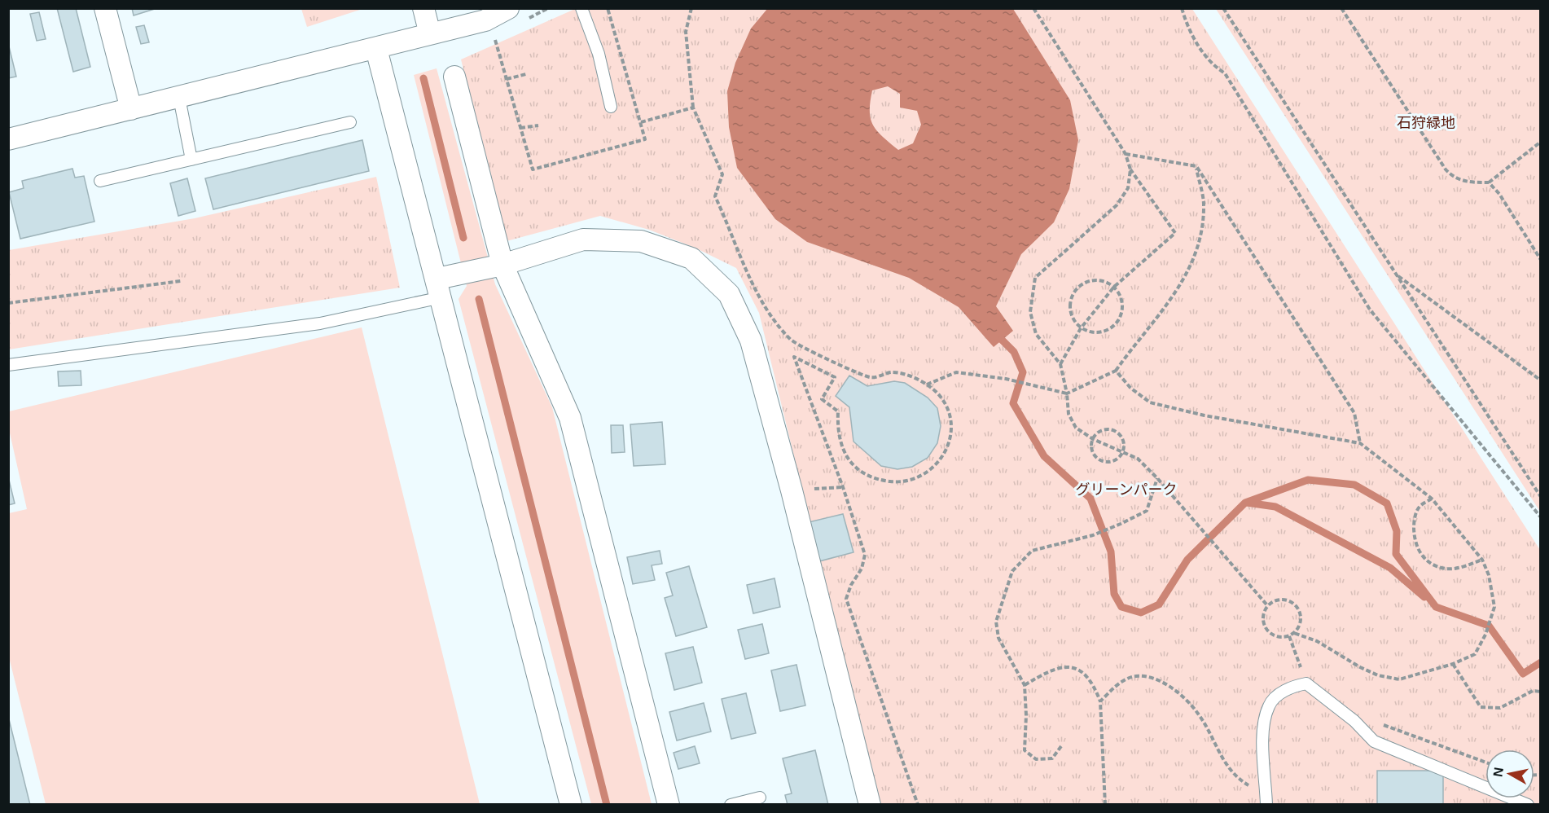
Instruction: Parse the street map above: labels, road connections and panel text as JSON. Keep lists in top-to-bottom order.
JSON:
{
  "parks": ["石狩緑地", "グリーンパーク"],
  "north": "left"
}
